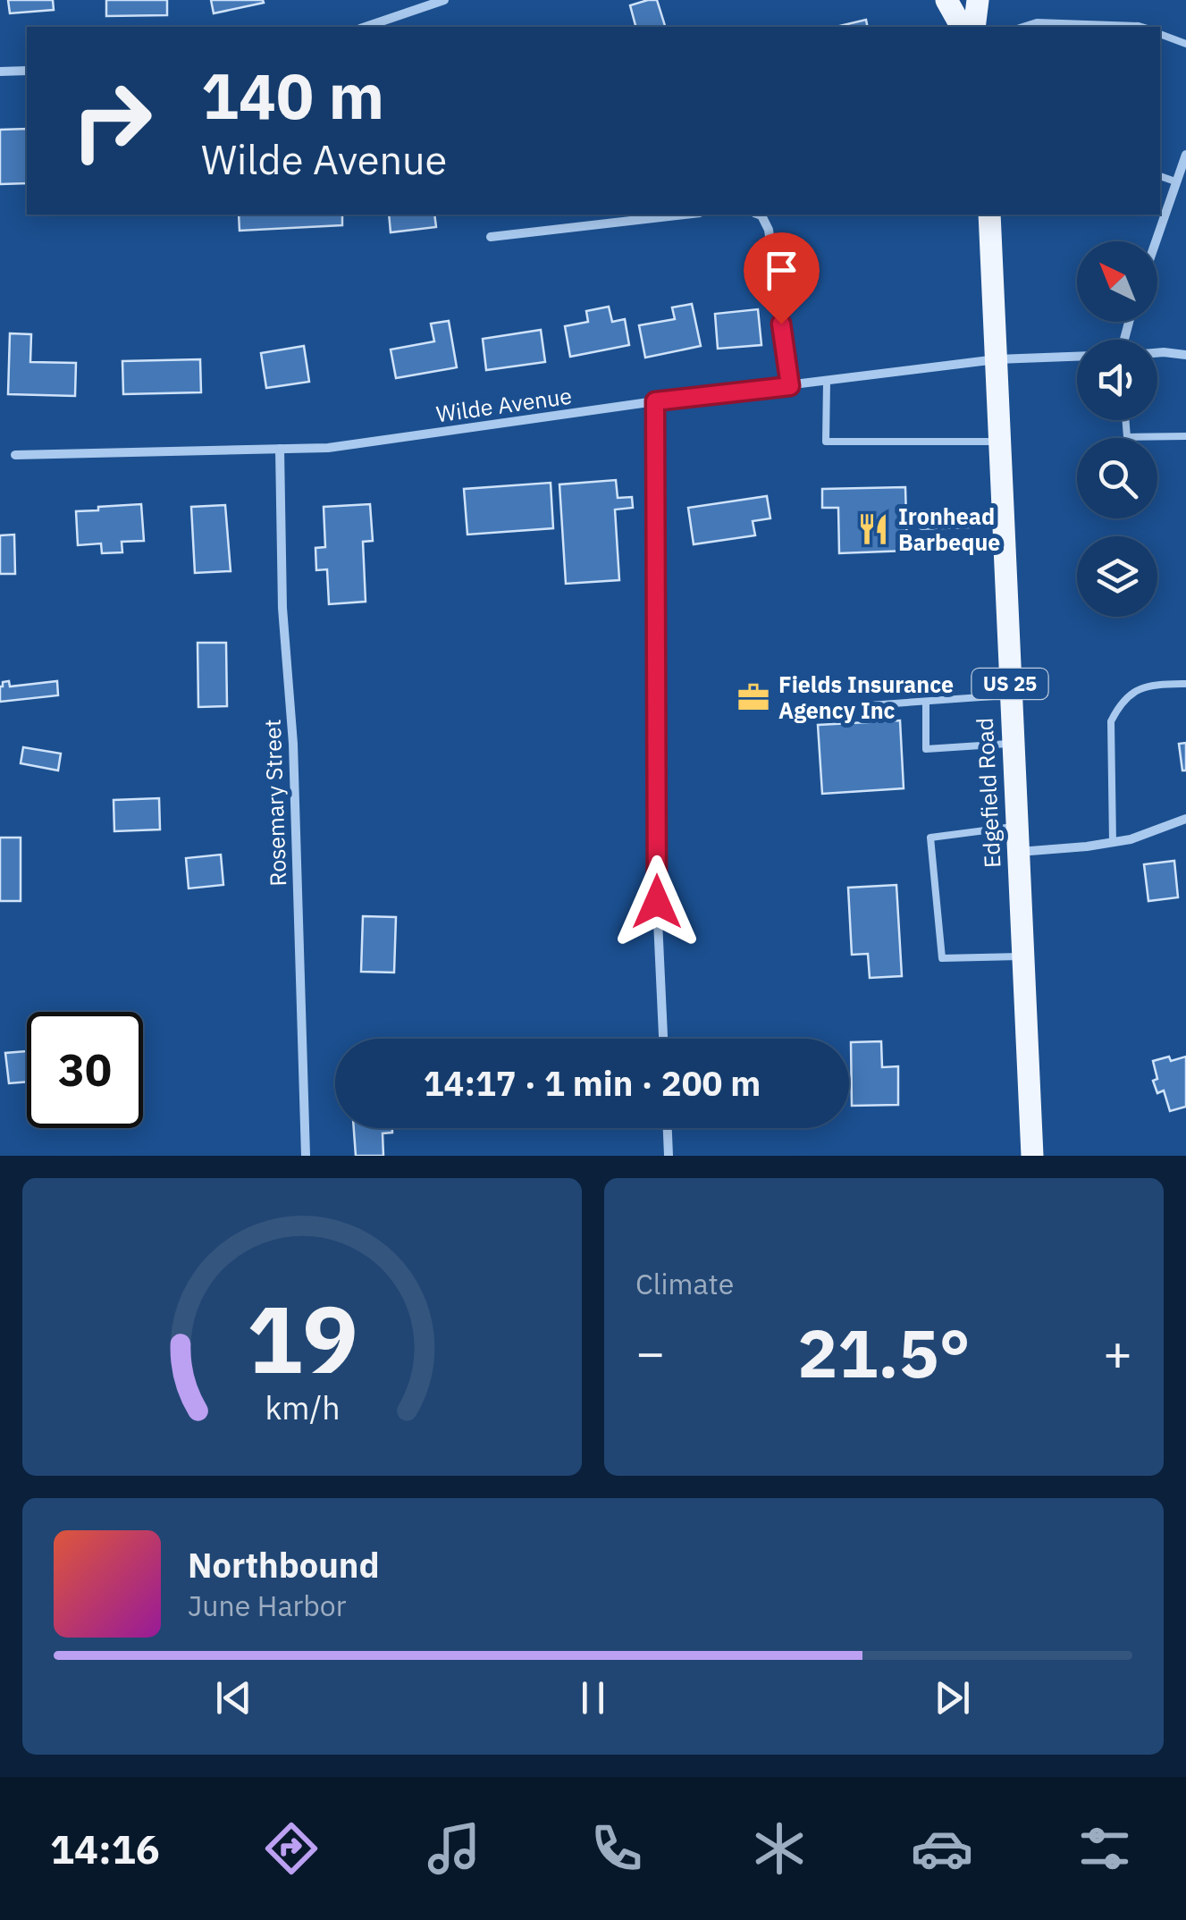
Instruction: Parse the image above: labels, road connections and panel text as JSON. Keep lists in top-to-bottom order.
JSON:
{
  "streets": {
    "main road": ["US 25", "Edgefield Road"],
    "street": ["Wilde Avenue", "Rosemary Street"]
  },
  "crossings": [
    ["Wilde Avenue", "Edgefield Road"],
    ["Wilde Avenue", "Rosemary Street"]
  ],
  "places": {
    "restaurant": ["Ironhead Barbeque"],
    "office": ["Fields Insurance Agency Inc"]
  },
  "north": "top left",
  "page": {
    "turn": ["140 m", "Wilde Avenue"],
    "limit": "30",
    "trip": "14:17 · 1 min · 200 m",
    "tile": "Climate",
    "heat": ["−", "21.5°", "+"],
    "song": ["Northbound", "June Harbor"],
    "tabs": "14:16",
    "gauge": ["19", "km/h"]
  }
}
